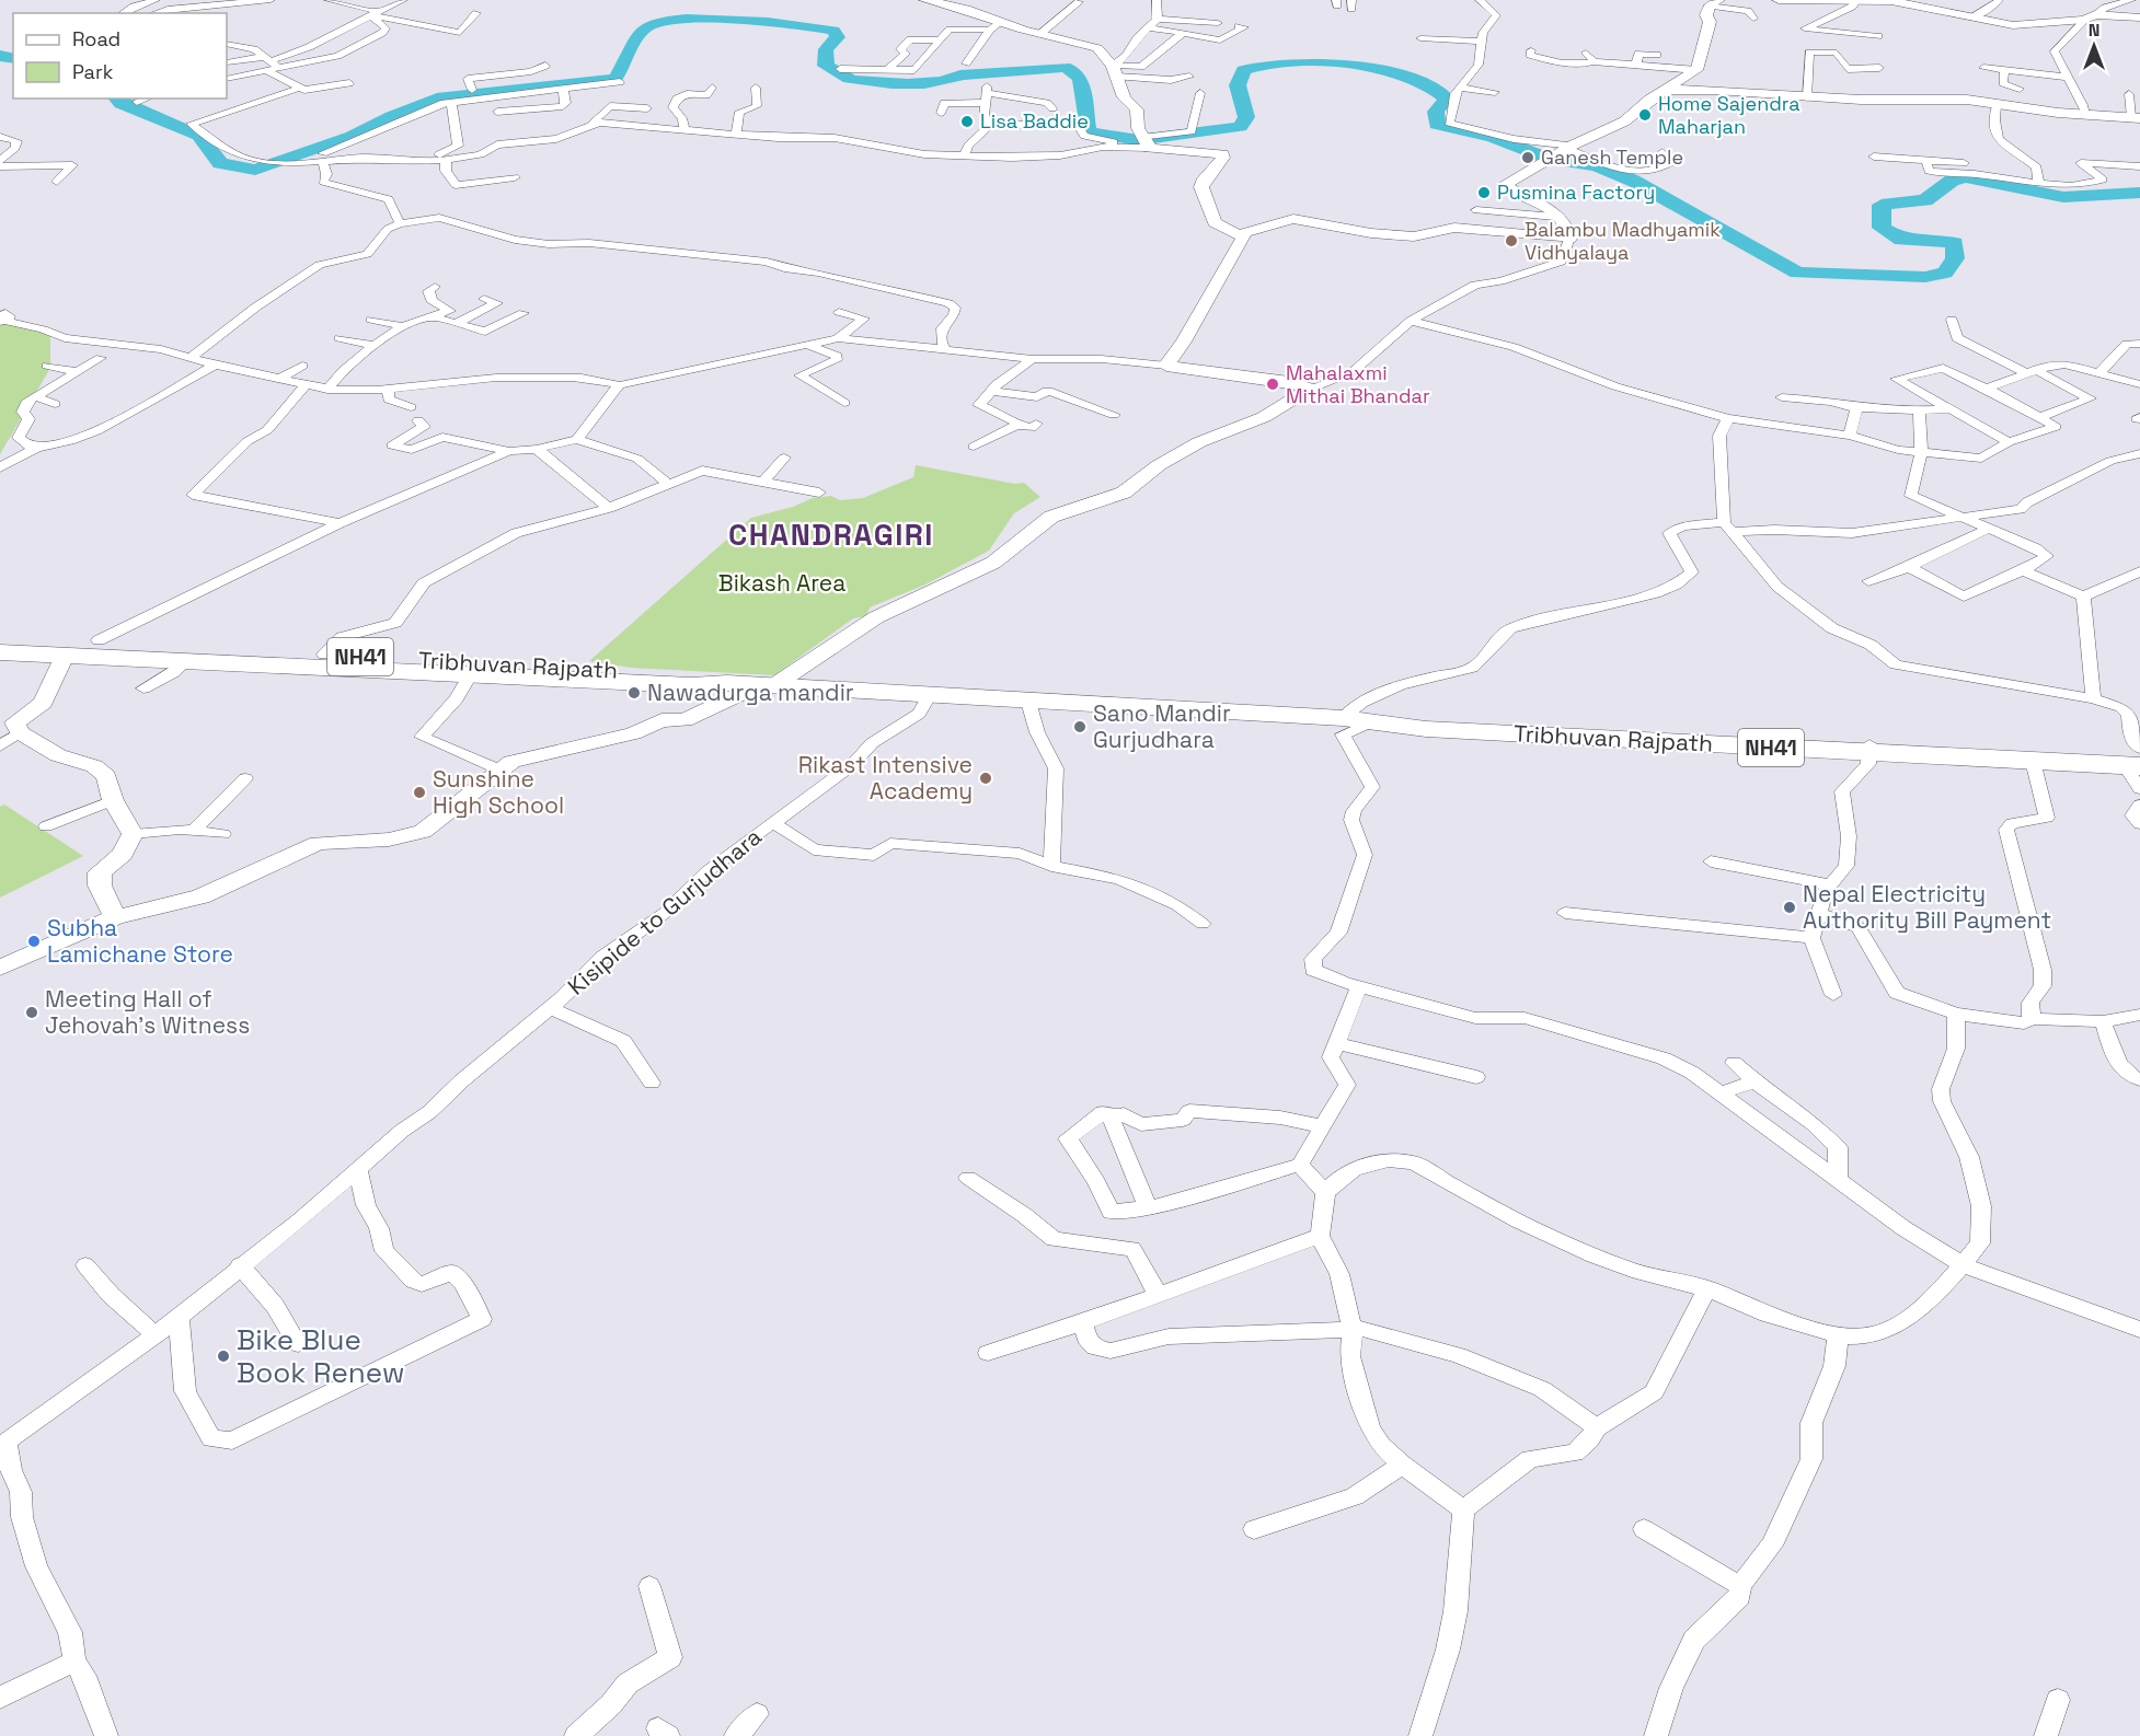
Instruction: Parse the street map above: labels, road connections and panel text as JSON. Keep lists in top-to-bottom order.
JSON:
{
  "streets": {
    "highway": ["NH41", "Tribhuvan Rajpath"],
    "street": ["Kisipide to Gurjudhara"]
  },
  "crossings": [
    ["Tribhuvan Rajpath", "Kisipide to Gurjudhara"]
  ],
  "districts": ["CHANDRAGIRI"],
  "parks": ["Bikash Area"],
  "places": [
    "Home Sajendra Maharjan",
    "Lisa Baddie",
    "Ganesh Temple",
    "Pusmina Factory",
    "Balambu Madhyamik Vidhyalaya",
    "Mahalaxmi Mithai Bhandar",
    "Nawadurga mandir",
    "Sano Mandir Gurjudhara",
    "Rikast Intensive Academy",
    "Sunshine High School",
    "Nepal Electricity Authority Bill Payment",
    "Subha Lamichane Store",
    "Meeting Hall of Jehovah’s Witness",
    "Bike Blue Book Renew"
  ],
  "legend": ["Road", "Park"],
  "north": "top"
}
